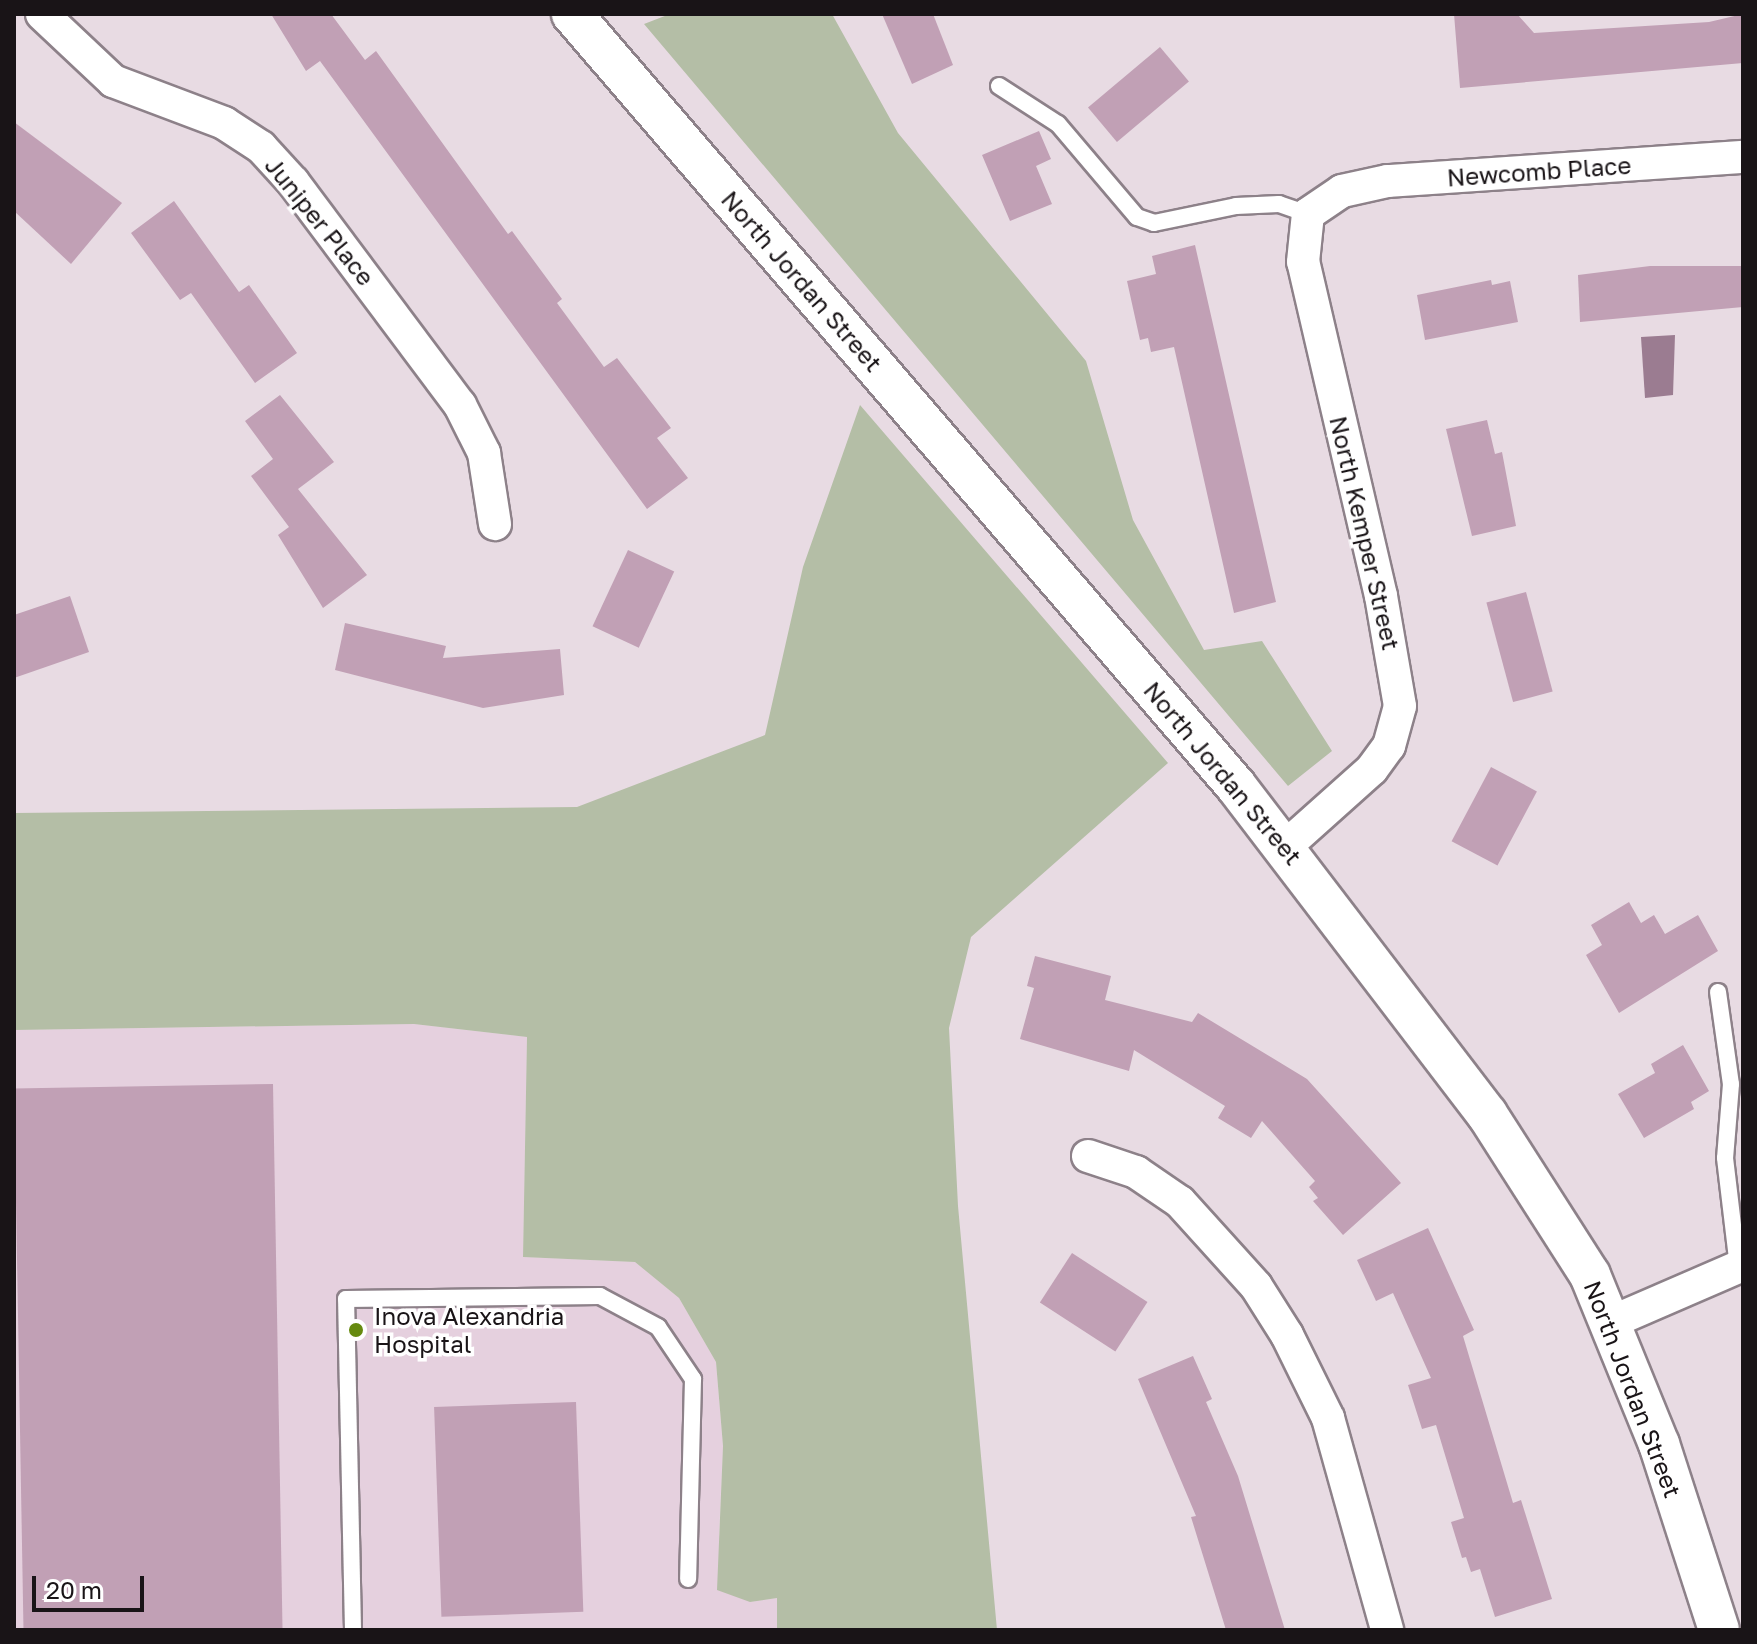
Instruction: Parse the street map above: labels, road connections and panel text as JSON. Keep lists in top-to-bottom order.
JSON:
{
  "streets": {
    "street": [
      "Newcomb Place",
      "Juniper Place",
      "North Jordan Street",
      "North Kemper Street"
    ]
  },
  "crossings": [
    ["Newcomb Place", "North Kemper Street"],
    ["North Jordan Street", "North Kemper Street"]
  ],
  "places": ["Inova Alexandria Hospital"],
  "scale_bar": "20 m"
}
